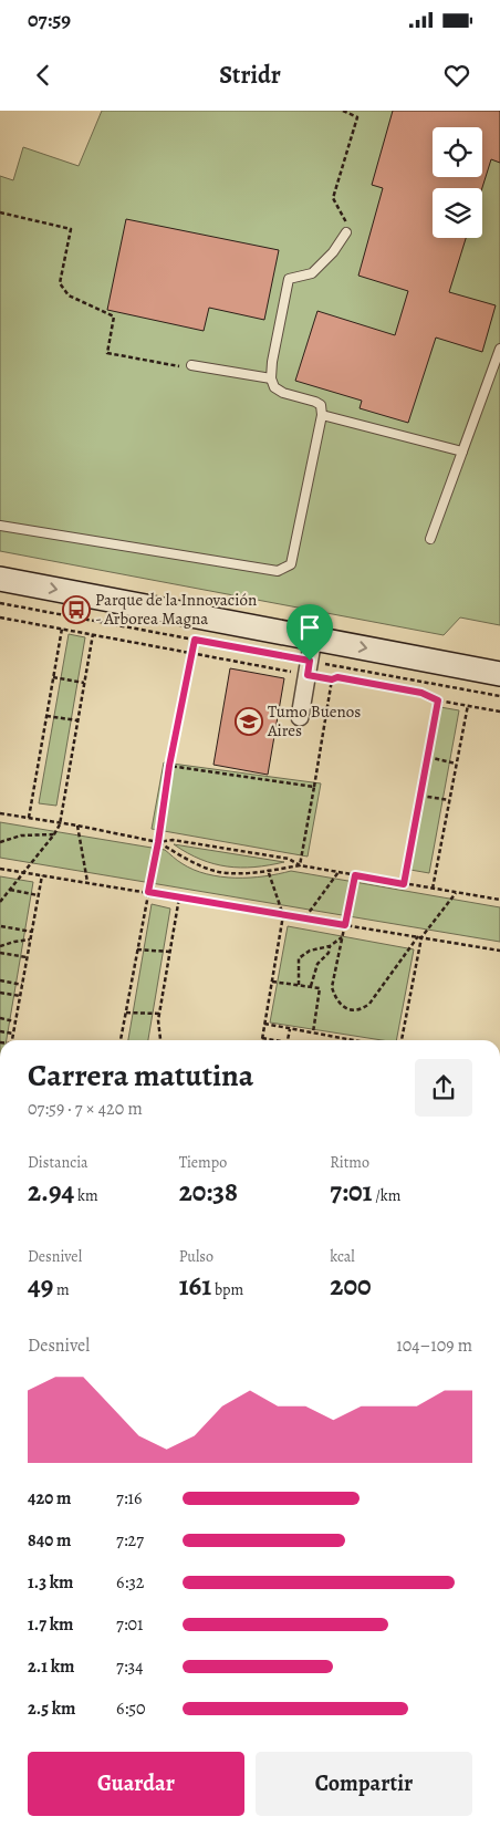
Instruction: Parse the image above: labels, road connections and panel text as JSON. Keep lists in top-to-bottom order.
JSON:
{
  "places": {
    "bus stop": ["Parque de la Innovación - Arborea Magna"],
    "school or university": ["Tumo Buenos Aires"]
  },
  "page": {
    "status": "07:59",
    "header": "Stridr",
    "heading": ["Carrera matutina", "07:59 · 7 × 420 m"],
    "stats": [
      ["Distancia", "2.94 km"],
      ["Tiempo", "20:38"],
      ["Ritmo", "7:01 /km"],
      ["Desnivel", "49 m"],
      ["Pulso", "161 bpm"],
      ["kcal", "200"]
    ],
    "chart": ["Desnivel", "104–109 m"],
    "list": [
      {
        "name": "420 m",
        "note": "7:16"
      },
      {
        "name": "840 m",
        "note": "7:27"
      },
      {
        "name": "1.3 km",
        "note": "6:32"
      },
      {
        "name": "1.7 km",
        "note": "7:01"
      },
      {
        "name": "2.1 km",
        "note": "7:34"
      },
      {
        "name": "2.5 km",
        "note": "6:50"
      }
    ],
    "buttons": ["Guardar", "Compartir"]
  }
}
